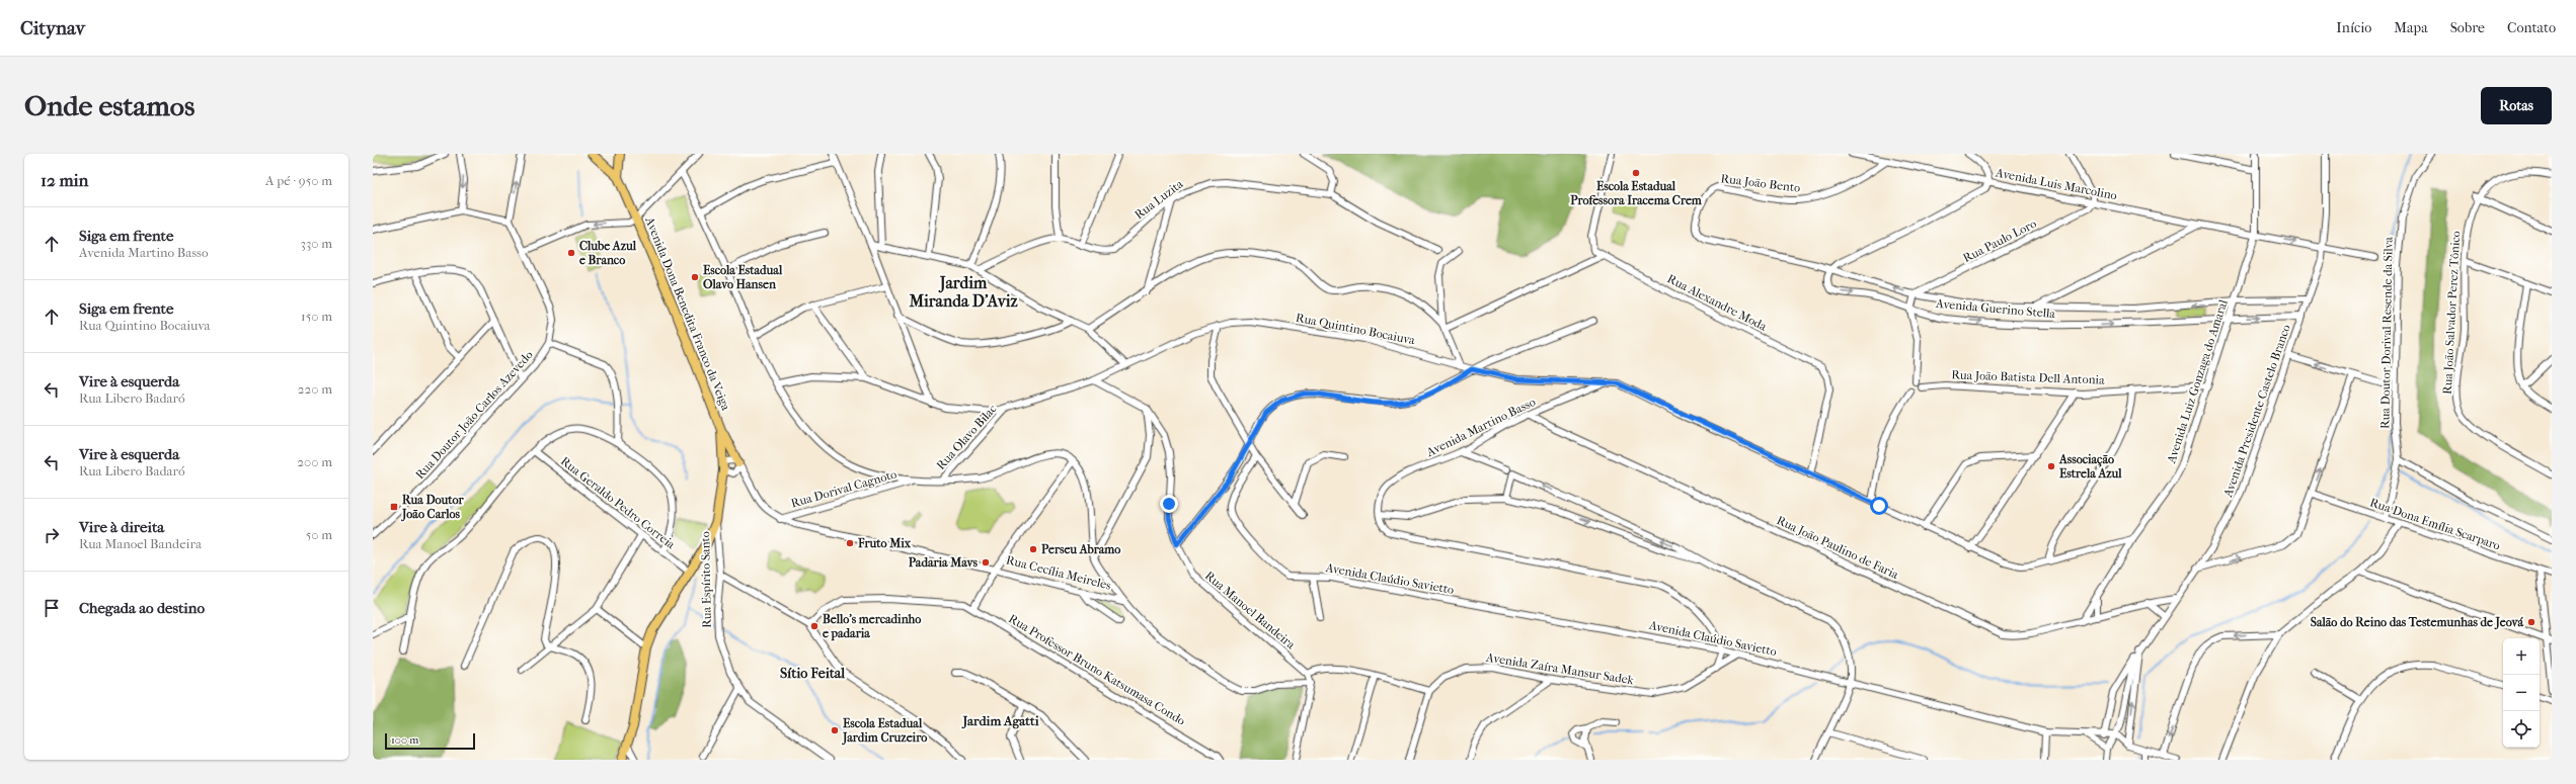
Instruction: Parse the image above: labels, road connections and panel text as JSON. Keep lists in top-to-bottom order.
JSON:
{
  "streets": {
    "main road": ["Avenida Dona Benedita Franco da Veiga"],
    "street": [
      "Rua João Bento",
      "Avenida Luis Marcolino",
      "Rua Luzita",
      "Rua Paulo Loro",
      "Rua Alexandre Moda",
      "Avenida Guerino Stella",
      "Rua João Salvador Perez Tônico",
      "Rua Quintino Bocaiuva",
      "Rua Doutor Dorival Resende da Silva",
      "Rua João Batista Dell Antonia",
      "Avenida Luiz Gonzaga do Amaral",
      "Avenida Presidente Castelo Branco",
      "Rua Doutor João Carlos Azevedo",
      "Avenida Martino Basso",
      "Rua Olavo Bilac",
      "Rua Dorival Cagnoto",
      "Rua Geraldo Pedro Correia",
      "Rua Dona Emília Scarparo",
      "Rua João Paulino de Faria",
      "Rua Cecília Meireles",
      "Avenida Claúdio Savietto",
      "Rua Espírito Santo",
      "Rua Manoel Bandeira",
      "Avenida Zaíra Mansur Sadek",
      "Rua Professor Bruno Katsumasa Condo"
    ]
  },
  "crossings": [
    ["Rua João Bento", "Avenida Luis Marcolino"],
    ["Rua João Bento", "Avenida Guerino Stella"],
    ["Avenida Luis Marcolino", "Rua Paulo Loro"],
    ["Avenida Luis Marcolino", "Avenida Luiz Gonzaga do Amaral"],
    ["Avenida Luis Marcolino", "Avenida Presidente Castelo Branco"],
    ["Rua Paulo Loro", "Avenida Guerino Stella"],
    ["Avenida Guerino Stella", "Avenida Luiz Gonzaga do Amaral"],
    ["Avenida Guerino Stella", "Avenida Presidente Castelo Branco"],
    ["Rua Quintino Bocaiuva", "Avenida Martino Basso"],
    ["Rua Doutor Dorival Resende da Silva", "Rua Dona Emília Scarparo"],
    ["Rua João Batista Dell Antonia", "Avenida Luiz Gonzaga do Amaral"],
    ["Avenida Luiz Gonzaga do Amaral", "Rua João Paulino de Faria"],
    ["Avenida Presidente Castelo Branco", "Rua João Paulino de Faria"],
    ["Avenida Presidente Castelo Branco", "Avenida Claúdio Savietto"],
    ["Avenida Martino Basso", "Rua João Paulino de Faria"],
    ["Rua Dorival Cagnoto", "Rua Cecília Meireles"],
    ["Avenida Claúdio Savietto", "Avenida Zaíra Mansur Sadek"]
  ],
  "districts": ["Jardim Miranda D'Aviz", "Sítio Feital", "Jardim Agatti"],
  "places": {
    "other": [
      "Escola Estadual Professora Iracema Crem",
      "Clube Azul e Branco",
      "Escola Estadual Olavo Hansen",
      "Associação Estrela Azul",
      "Fruto Mix",
      "Perseu Abramo",
      "Padaria Mavs",
      "Salão do Reino das Testemunhas de Jeová",
      "Bello's mercadinho e padaria",
      "Escola Estadual Jardim Cruzeiro"
    ],
    "transit": ["Rua Doutor João Carlos"]
  },
  "scale_bar": "100 m",
  "page": {
    "header": "Citynav",
    "nav": [
      "Início",
      "Mapa",
      "Sobre",
      "Contato"
    ],
    "buttons": "Rotas",
    "title": "Onde estamos",
    "heading": ["12 min", "A pé · 950 m"],
    "list": [
      ["Siga em frente", "Avenida Martino Basso", "330 m"],
      ["Siga em frente", "Rua Quintino Bocaiuva", "150 m"],
      ["Vire à esquerda", "Rua Libero Badaró", "220 m"],
      ["Vire à esquerda", "Rua Libero Badaró", "200 m"],
      ["Vire à direita", "Rua Manoel Bandeira", "50 m"],
      "Chegada ao destino"
    ],
    "map_buttons": ["+", "−"],
    "scale": "100 m"
  }
}
